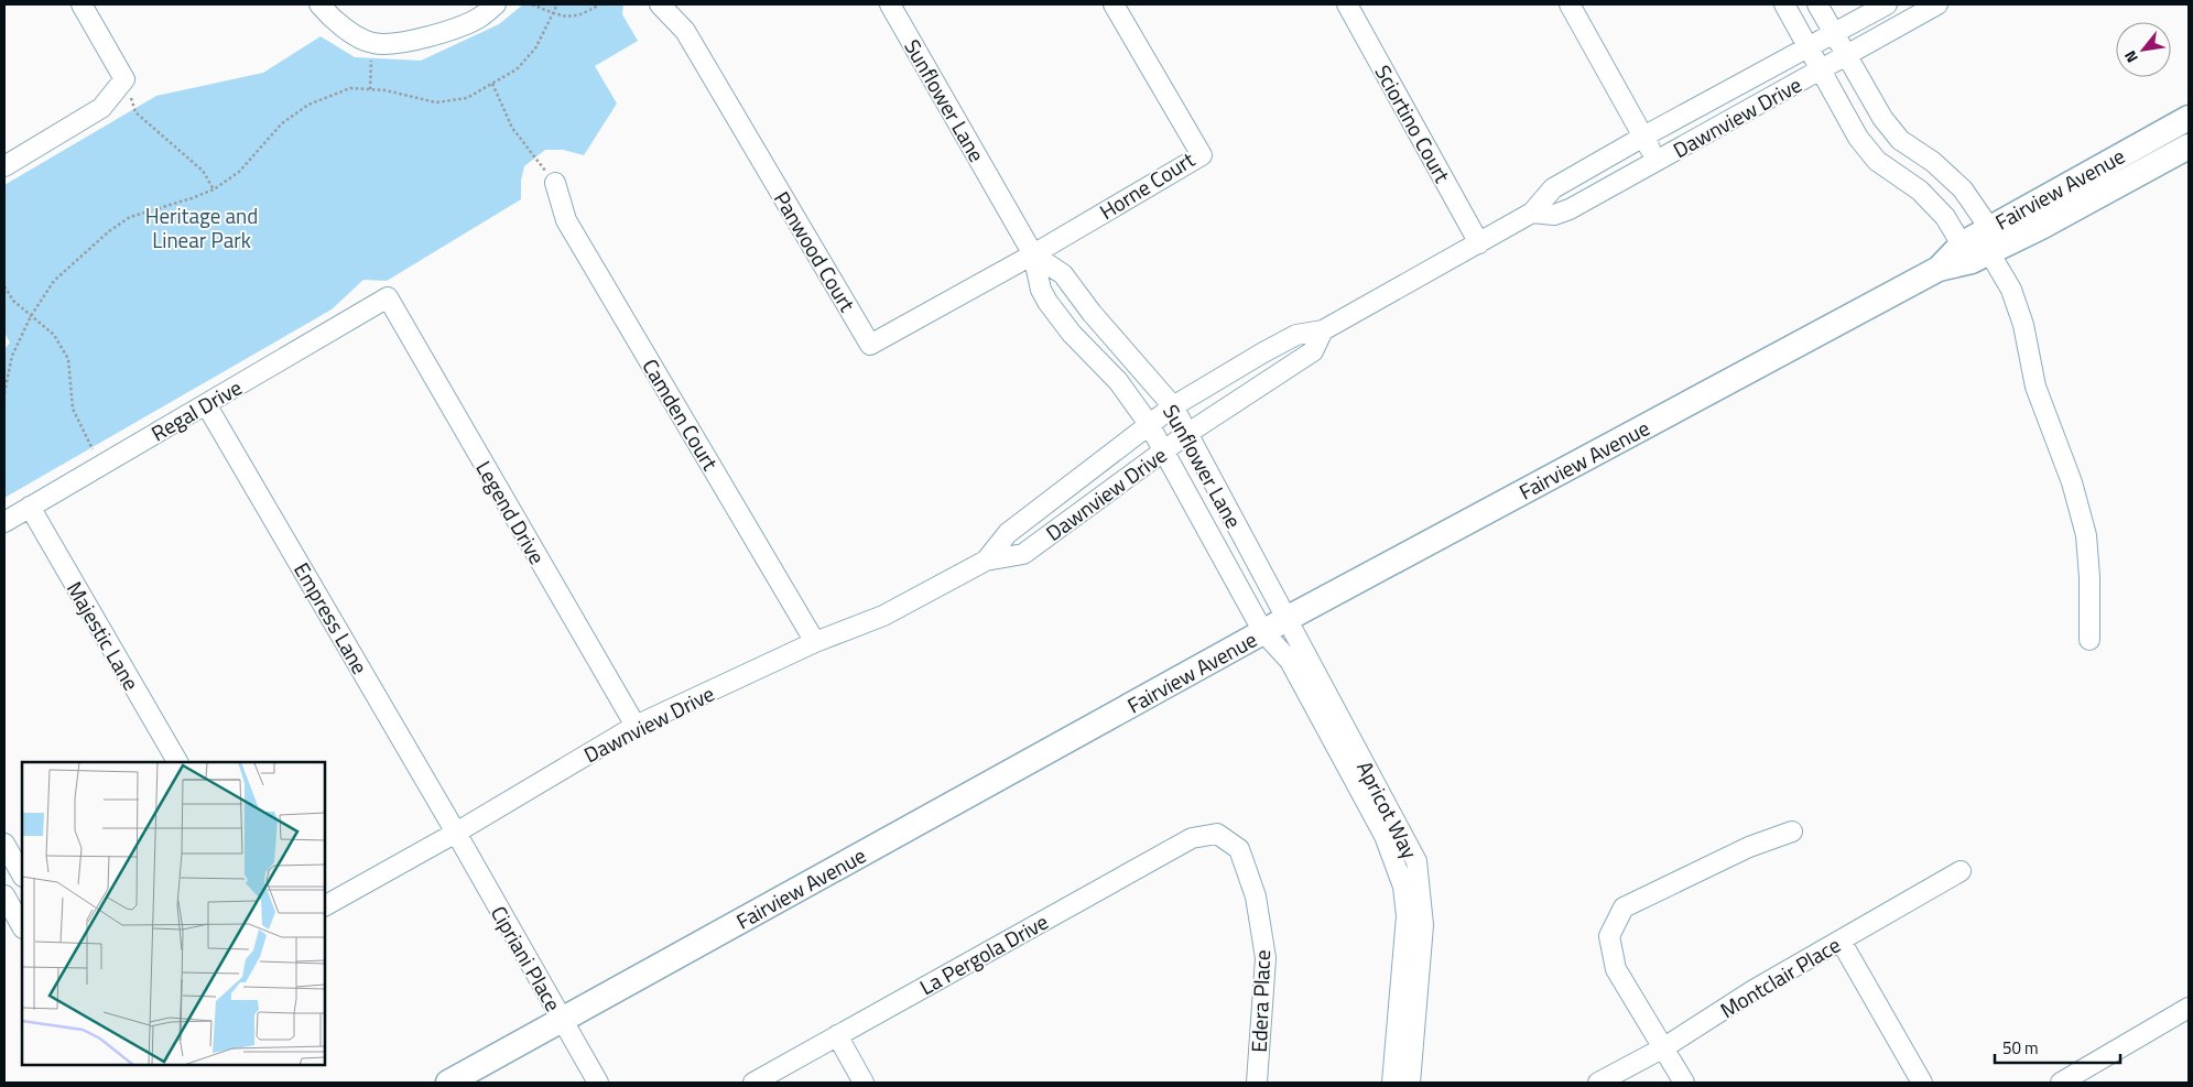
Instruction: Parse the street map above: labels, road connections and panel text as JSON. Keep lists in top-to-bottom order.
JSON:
{
  "streets": {
    "street": [
      "Sunflower Lane",
      "Dawnview Drive",
      "Sciortino Court",
      "Horne Court",
      "Fairview Avenue",
      "Panwood Court",
      "Regal Drive",
      "Camden Court",
      "Legend Drive",
      "Empress Lane",
      "Majestic Lane",
      "Apricot Way",
      "La Pergola Drive",
      "Cipriani Place",
      "Montclair Place",
      "Edera Place"
    ]
  },
  "crossings": [
    ["Sunflower Lane", "Dawnview Drive"],
    ["Sunflower Lane", "Horne Court"],
    ["Sunflower Lane", "Fairview Avenue"],
    ["Sunflower Lane", "Panwood Court"],
    ["Sunflower Lane", "Apricot Way"],
    ["Dawnview Drive", "Sciortino Court"],
    ["Dawnview Drive", "Camden Court"],
    ["Dawnview Drive", "Legend Drive"],
    ["Dawnview Drive", "Empress Lane"],
    ["Dawnview Drive", "Cipriani Place"],
    ["Horne Court", "Panwood Court"],
    ["Fairview Avenue", "Apricot Way"],
    ["Fairview Avenue", "Cipriani Place"],
    ["Regal Drive", "Legend Drive"],
    ["Regal Drive", "Empress Lane"],
    ["Regal Drive", "Majestic Lane"],
    ["Empress Lane", "Cipriani Place"],
    ["La Pergola Drive", "Edera Place"]
  ],
  "parks": ["Heritage and Linear Park"],
  "scale_bar": "50 m",
  "north": "bottom left"
}
